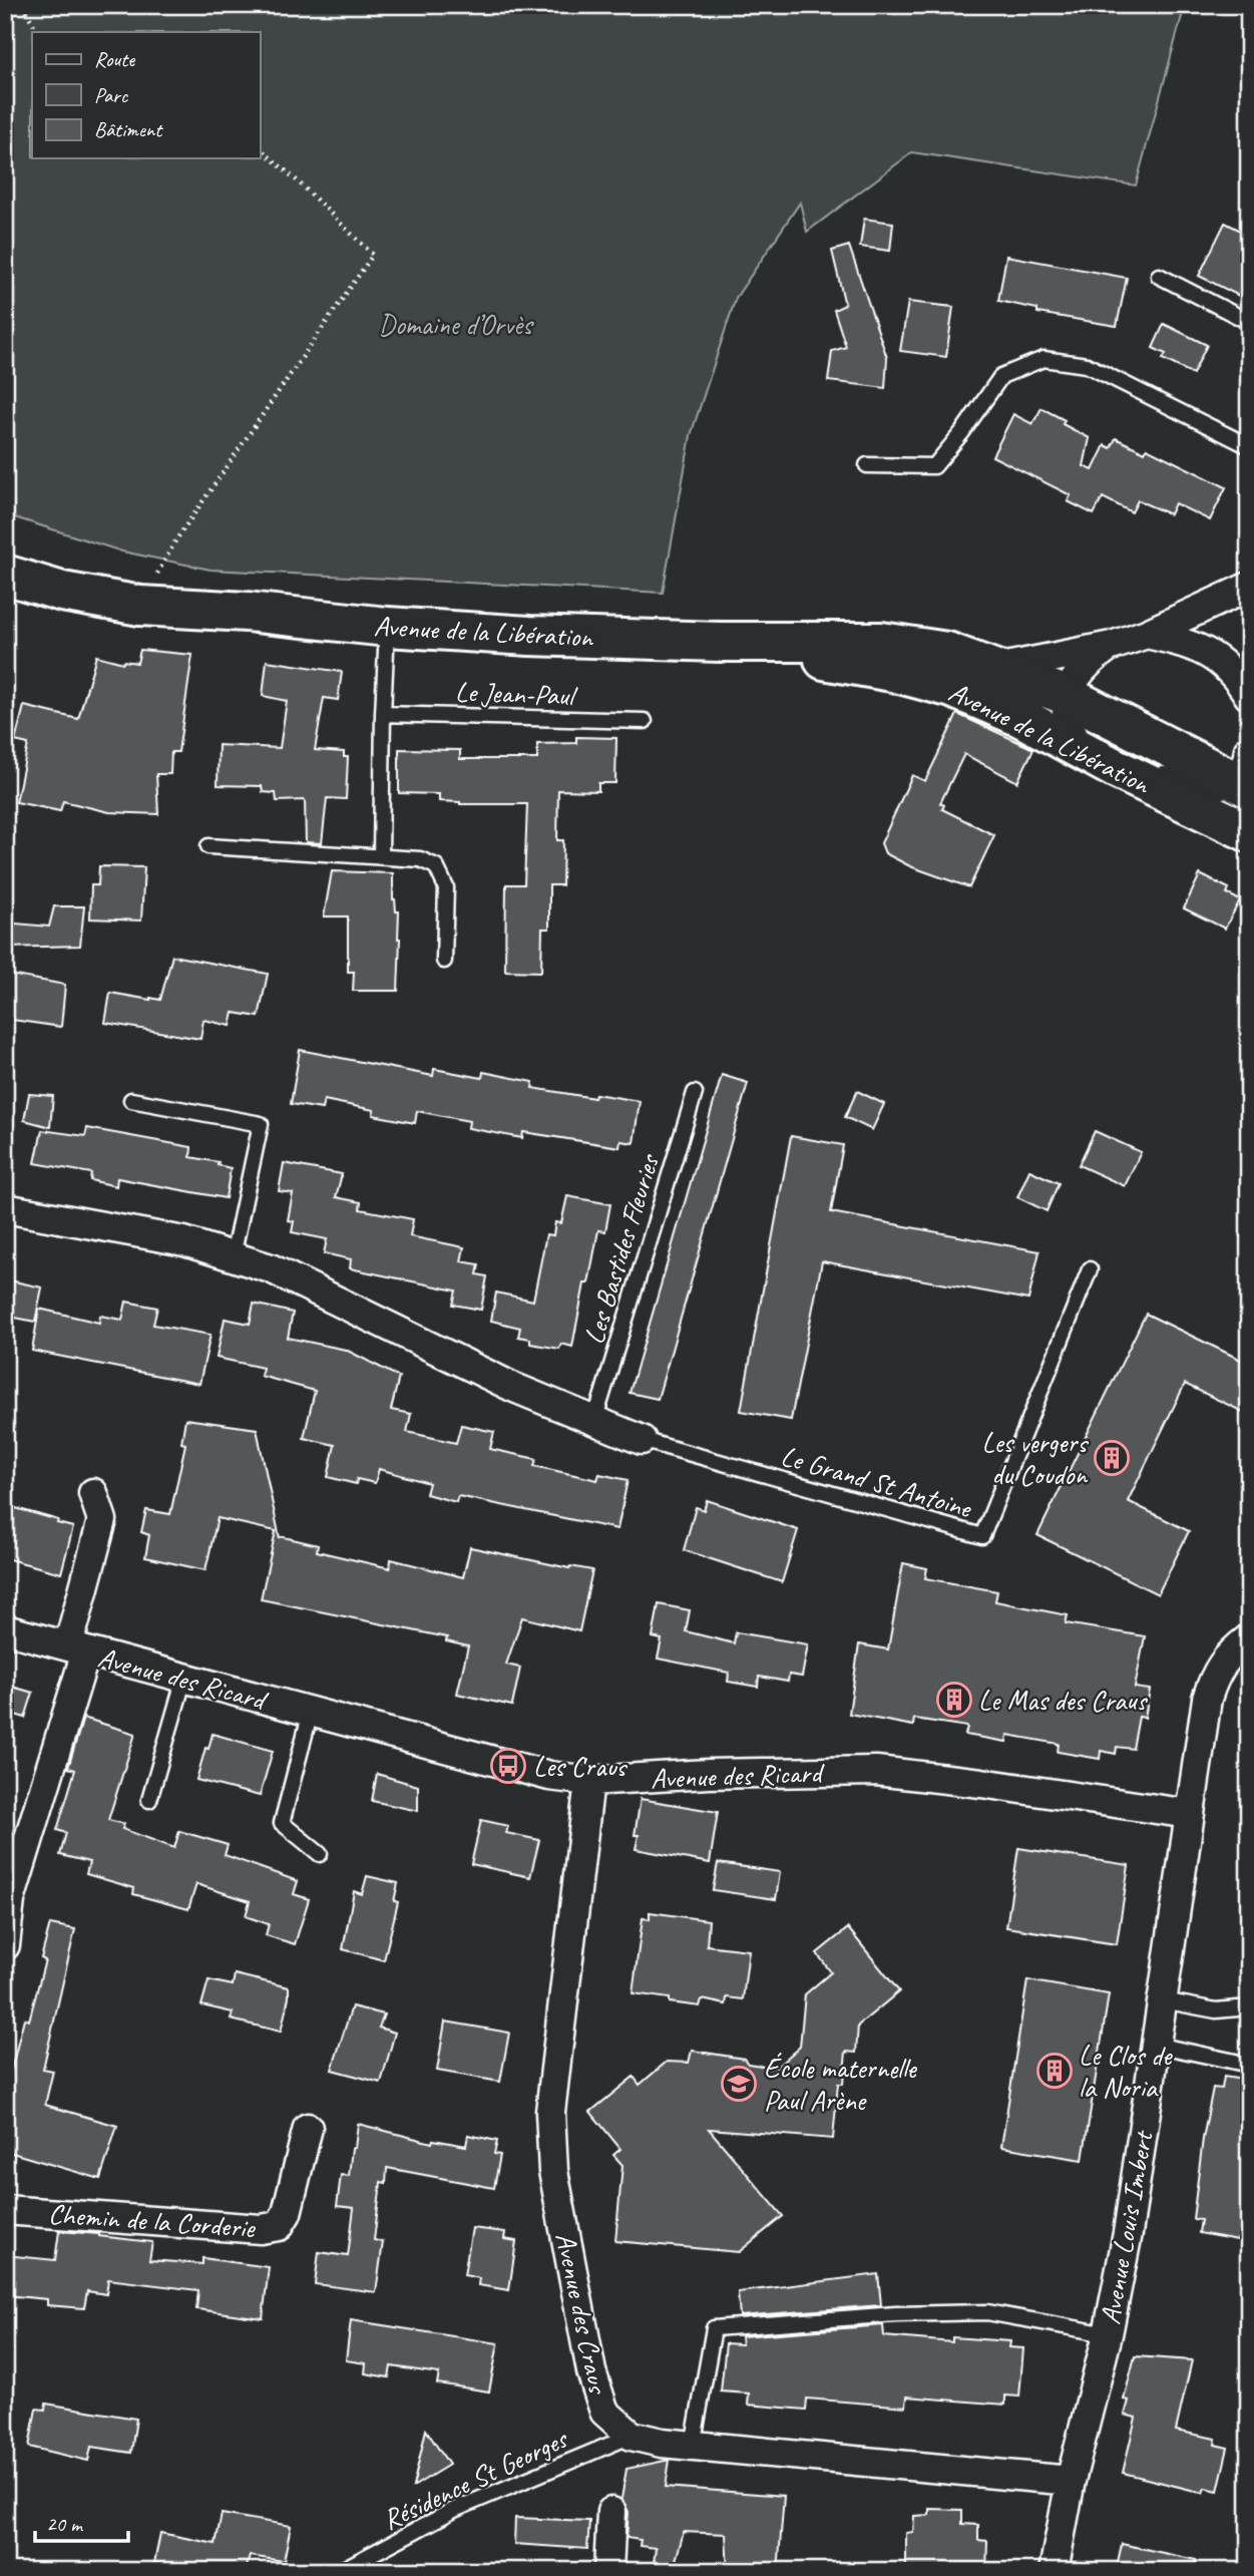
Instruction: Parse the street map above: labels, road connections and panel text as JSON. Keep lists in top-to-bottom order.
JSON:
{
  "streets": {
    "main road": ["Avenue de la Libération"],
    "street": [
      "Avenue des Ricard",
      "Chemin de la Corderie",
      "Avenue Louis Imbert",
      "Avenue des Craus"
    ],
    "lane": [
      "Le Jean-Paul",
      "Les Bastides Fleuries",
      "Le Grand St Antoine",
      "Résidence St Georges"
    ]
  },
  "crossings": [
    ["Avenue des Ricard", "Avenue Louis Imbert"],
    ["Avenue des Ricard", "Avenue des Craus"],
    ["Avenue Louis Imbert", "Avenue des Craus"],
    ["Avenue des Craus", "Résidence St Georges"]
  ],
  "parks": ["Domaine d’Orvès"],
  "places": {
    "building": ["Les vergers du Coudon", "Le Mas des Craus", "Le Clos de la Noria"],
    "bus stop": ["Les Craus"],
    "school or university": ["École maternelle Paul Arène"]
  },
  "legend": ["Route", "Parc", "Bâtiment"],
  "scale_bar": "20 m"
}
